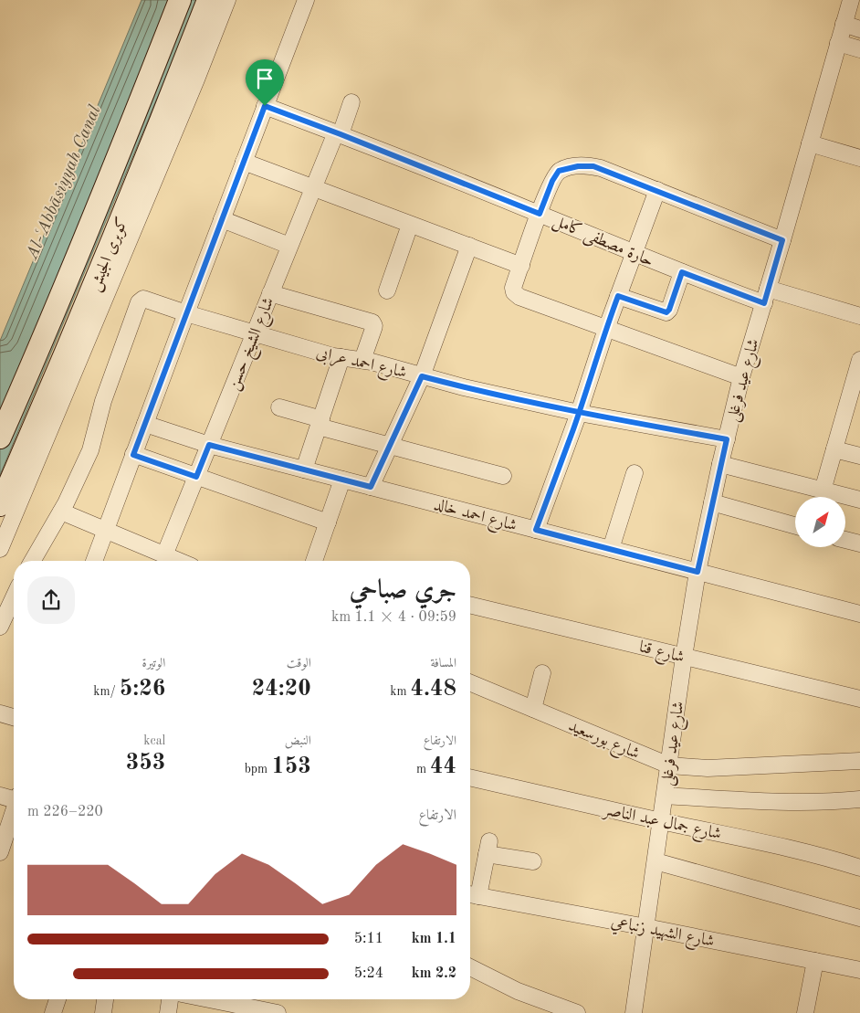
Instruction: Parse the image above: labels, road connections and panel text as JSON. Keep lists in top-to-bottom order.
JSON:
{
  "streets": {
    "main road": ["كوبرى الجيش"],
    "street": [
      "حارة مصطفى كامل",
      "شارع الشيخ حسن",
      "شارع احمد عرابى",
      "شارع عيد فرغلى",
      "شارع احمد خالد",
      "شارع قنا",
      "شارع بورسعيد",
      "شارع جمال عبد الناصر",
      "شارع الشهيد زنباعي"
    ]
  },
  "crossings": [
    ["حارة مصطفى كامل", "شارع الشيخ حسن"],
    ["حارة مصطفى كامل", "شارع عيد فرغلى"],
    ["شارع الشيخ حسن", "شارع احمد عرابى"],
    ["شارع الشيخ حسن", "شارع احمد خالد"],
    ["شارع احمد عرابى", "شارع عيد فرغلى"],
    ["شارع عيد فرغلى", "شارع احمد خالد"],
    ["شارع عيد فرغلى", "شارع قنا"],
    ["شارع عيد فرغلى", "شارع بورسعيد"],
    ["شارع عيد فرغلى", "شارع جمال عبد الناصر"],
    ["شارع عيد فرغلى", "شارع الشهيد زنباعي"]
  ],
  "water": ["Al-ʿAbbāsiyyah Canal"],
  "north": "top right",
  "page": {
    "heading": ["جري صباحي", "09:59 · 4 × 1.1 km"],
    "stats": [
      ["المسافة", "4.48 km"],
      ["الوقت", "24:20"],
      ["الوتيرة", "5:26 /km"],
      ["الارتفاع", "44 m"],
      ["النبض", "153 bpm"],
      ["kcal", "353"]
    ],
    "chart": ["الارتفاع", "220–226 m"],
    "list": [
      {
        "name": "1.1 km",
        "note": "5:11"
      },
      {
        "name": "2.2 km",
        "note": "5:24"
      }
    ]
  }
}
